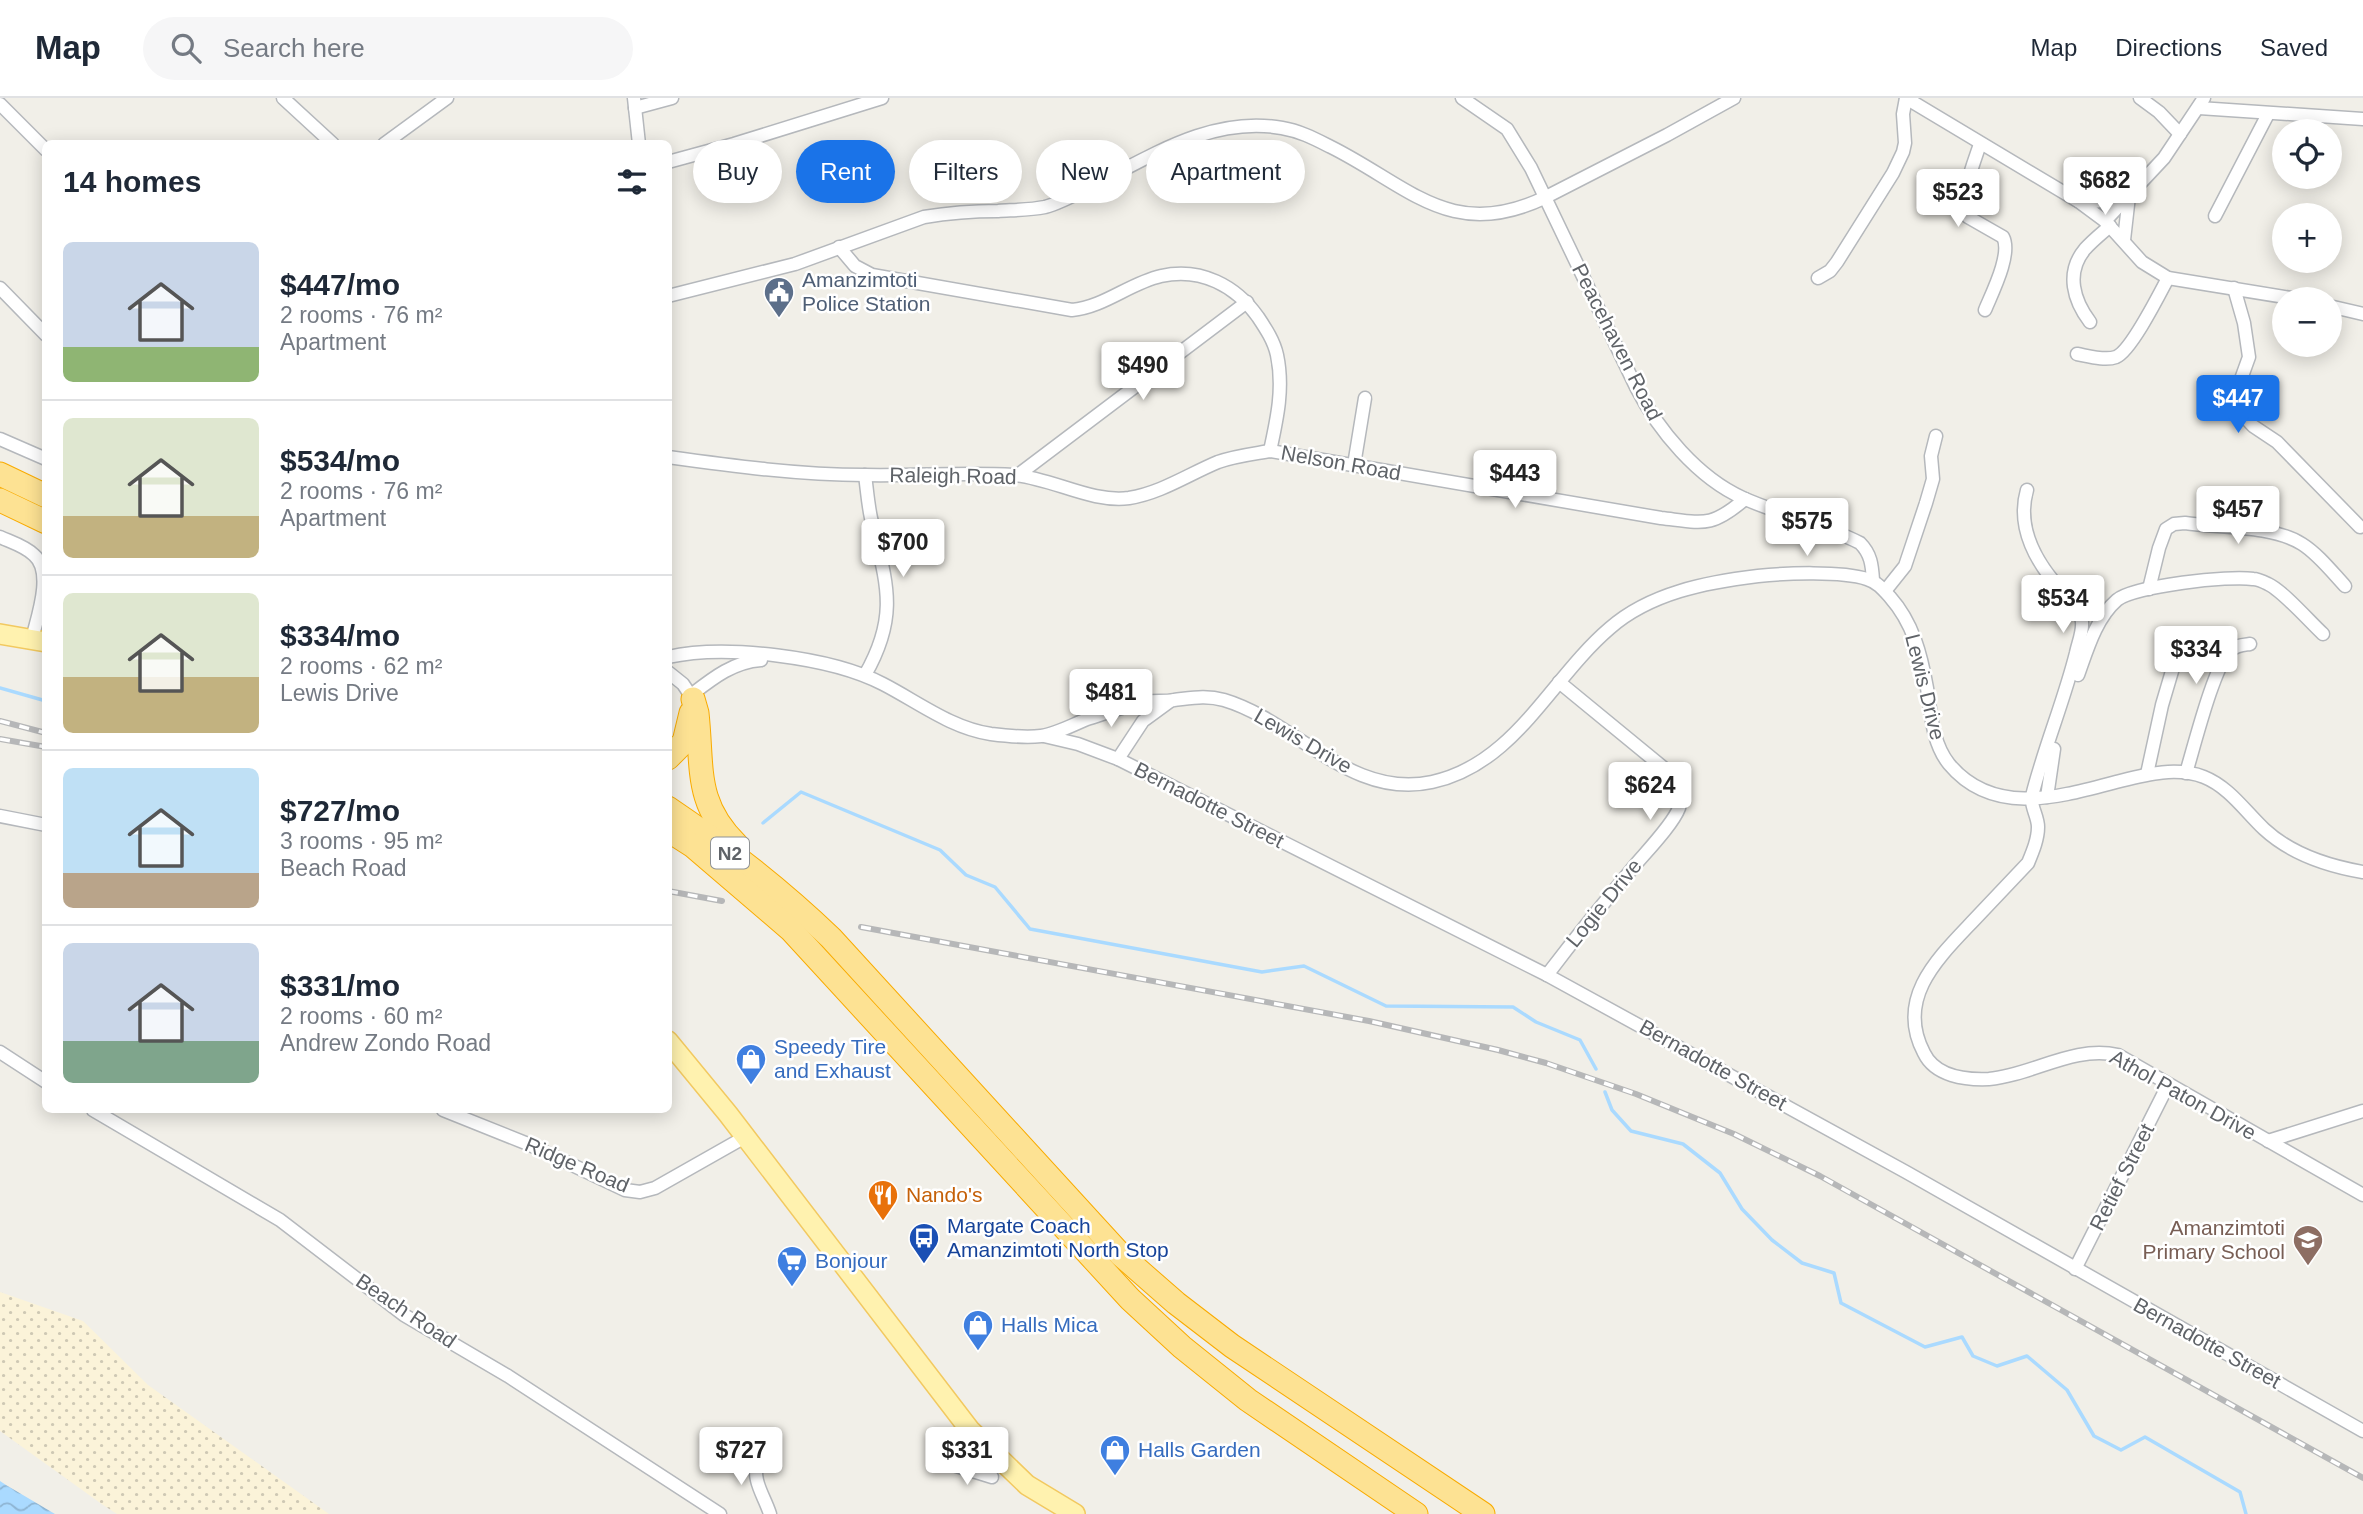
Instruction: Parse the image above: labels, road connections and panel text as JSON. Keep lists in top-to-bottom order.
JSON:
{
  "streets": {
    "highway": ["N2"],
    "street": [
      "Peacehaven Road",
      "Nelson Road",
      "Raleigh Road",
      "Lewis Drive",
      "Bernadotte Street",
      "Logie Drive",
      "Athol Paton Drive",
      "Ridge Road",
      "Retief Street",
      "Beach Road"
    ]
  },
  "crossings": [
    ["Peacehaven Road", "Nelson Road"],
    ["Peacehaven Road", "Lewis Drive"],
    ["Nelson Road", "Raleigh Road"],
    ["Lewis Drive", "Bernadotte Street"],
    ["Lewis Drive", "Logie Drive"],
    ["Lewis Drive", "Athol Paton Drive"],
    ["Bernadotte Street", "Logie Drive"],
    ["Bernadotte Street", "Retief Street"],
    ["Athol Paton Drive", "Retief Street"]
  ],
  "places": {
    "public building": ["Amanzimtoti Police Station"],
    "shop": ["Speedy Tire and Exhaust", "Halls Mica", "Halls Garden"],
    "restaurant": ["Nando's"],
    "bus stop": ["Margate Coach Amanzimtoti North Stop"],
    "school or university": ["Amanzimtoti Primary School"],
    "supermarket": ["Bonjour"]
  },
  "page": {
    "header": "Map",
    "search": "Search here",
    "nav": ["Map", "Directions", "Saved"],
    "map_buttons": ["+", "−"],
    "chip": [
      "Buy",
      "Rent",
      "Filters",
      "New",
      "Apartment"
    ],
    "heading": "14 homes",
    "price": [
      "$682",
      "$523",
      "$490",
      "$447",
      "$443",
      "$457",
      "$575",
      "$700",
      "$534",
      "$334",
      "$481",
      "$624",
      "$727",
      "$331"
    ],
    "list": [
      {
        "name": "$447/mo",
        "note": "2 rooms · 76 m² · Apartment"
      },
      {
        "name": "$534/mo",
        "note": "2 rooms · 76 m² · Apartment"
      },
      {
        "name": "$334/mo",
        "note": "2 rooms · 62 m² · Lewis Drive"
      },
      {
        "name": "$727/mo",
        "note": "3 rooms · 95 m² · Beach Road"
      },
      {
        "name": "$331/mo",
        "note": "2 rooms · 60 m² · Andrew Zondo Road"
      }
    ]
  }
}
